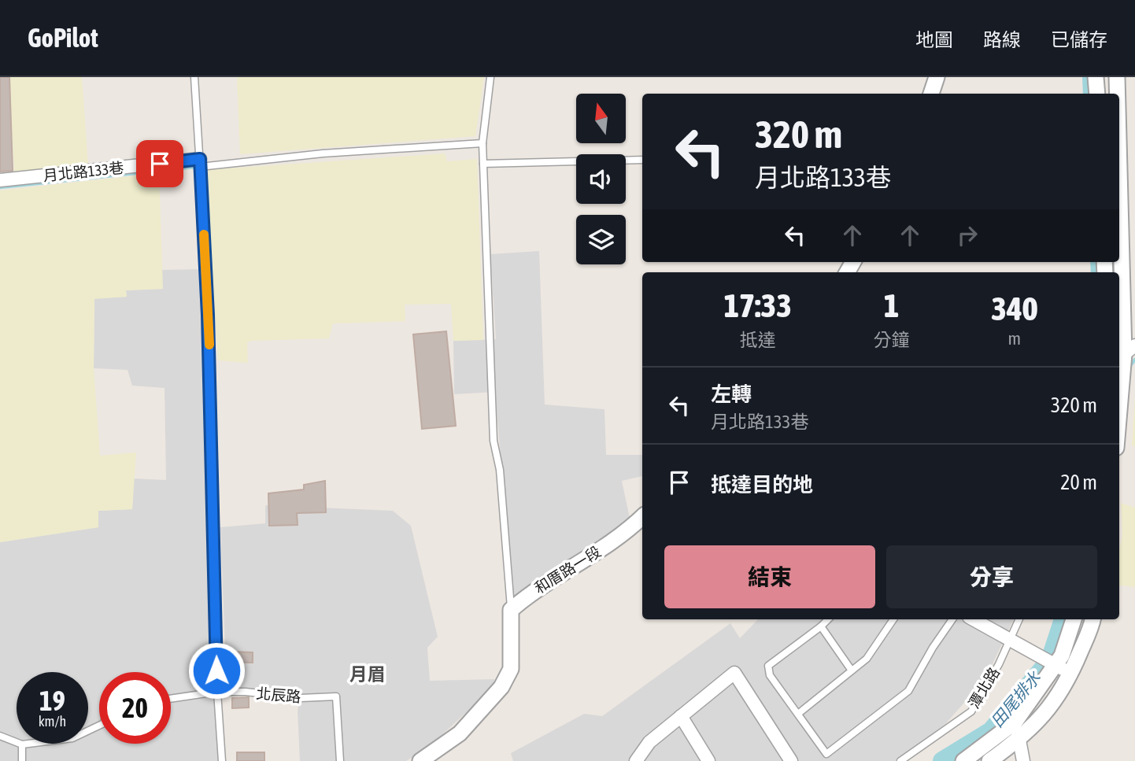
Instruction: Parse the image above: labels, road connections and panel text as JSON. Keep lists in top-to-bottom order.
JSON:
{
  "streets": {
    "street": ["月北路133巷", "和厝路一段"],
    "lane": ["潭北路", "北辰路"]
  },
  "districts": ["月眉"],
  "water": ["田尾排水"],
  "north": "top",
  "page": {
    "header": "GoPilot",
    "nav": ["地圖", "路線", "已儲存"],
    "turn": ["320 m", "月北路133巷"],
    "eta": [
      "17:33",
      "抵達",
      "1",
      "分鐘",
      "340",
      "m"
    ],
    "list": [
      {
        "name": "左轉",
        "note": "月北路133巷",
        "value": "320 m"
      },
      {
        "name": "抵達目的地",
        "value": "20 m"
      }
    ],
    "buttons": ["結束", "分享"],
    "speed": "19 km/h",
    "limit": "20"
  }
}
